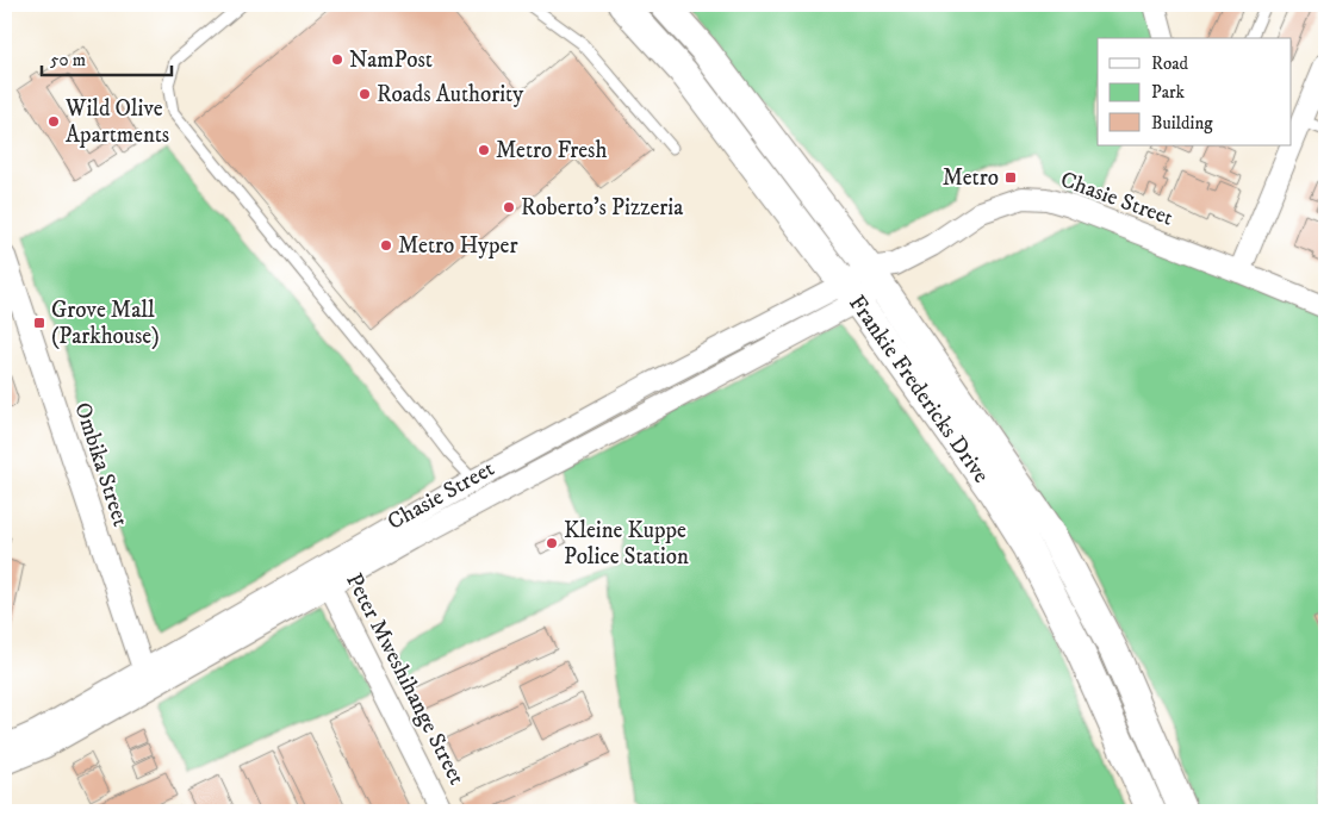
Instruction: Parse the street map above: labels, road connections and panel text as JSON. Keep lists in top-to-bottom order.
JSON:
{
  "streets": {
    "main road": ["Frankie Fredericks Drive"],
    "street": ["Chasie Street", "Ombika Street", "Peter Mweshihange Street"]
  },
  "crossings": [
    ["Chasie Street", "Frankie Fredericks Drive"],
    ["Chasie Street", "Ombika Street"],
    ["Chasie Street", "Peter Mweshihange Street"]
  ],
  "places": {
    "other": [
      "NamPost",
      "Roads Authority",
      "Wild Olive Apartments",
      "Metro Fresh",
      "Roberto's Pizzeria",
      "Metro Hyper",
      "Kleine Kuppe Police Station"
    ],
    "transit": ["Metro", "Grove Mall (Parkhouse)"]
  },
  "legend": ["Road", "Park", "Building"],
  "scale_bar": "50 m"
}
